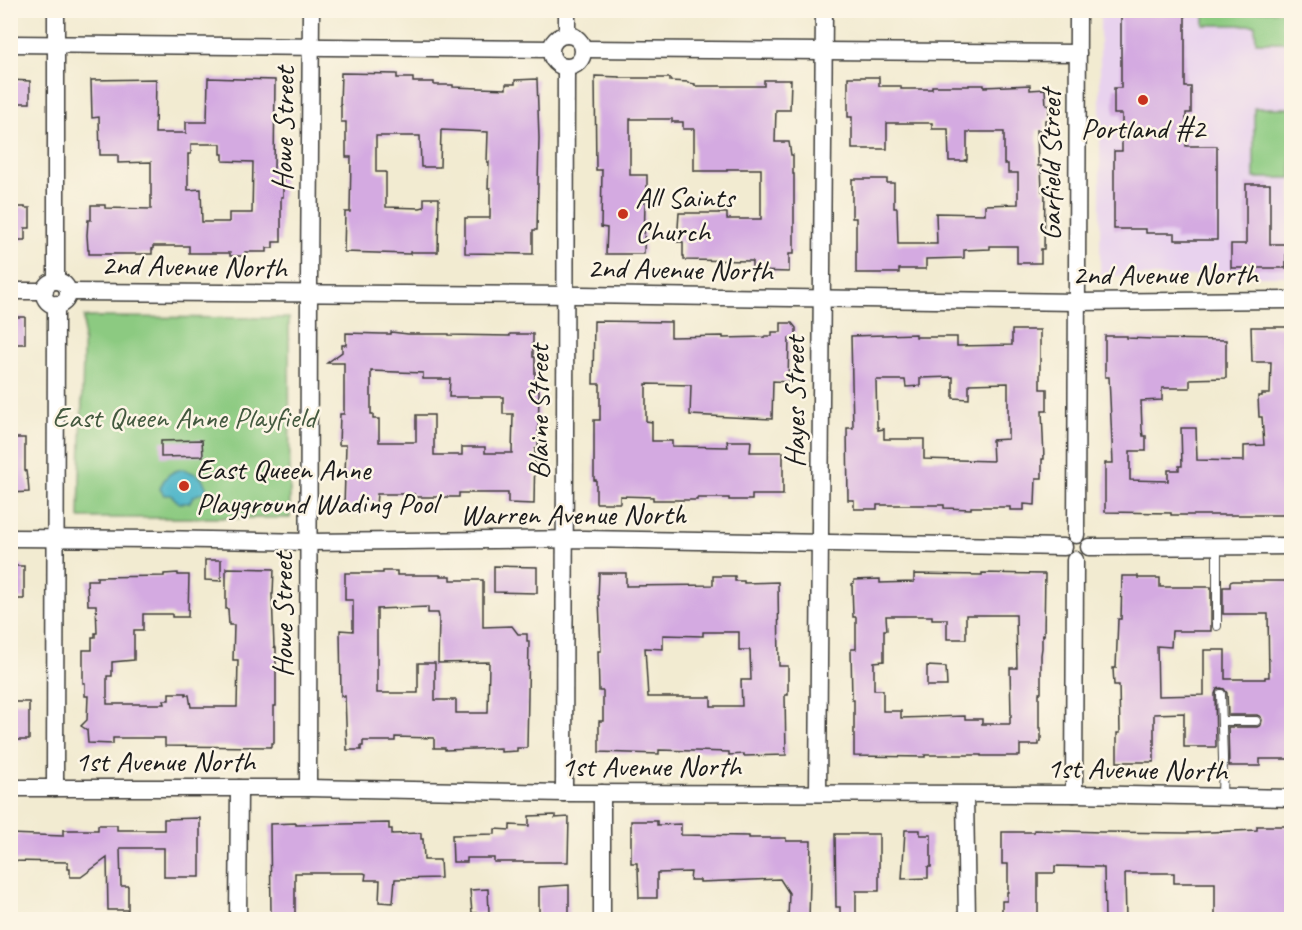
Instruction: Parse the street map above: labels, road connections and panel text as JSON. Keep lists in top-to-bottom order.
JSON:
{
  "streets": {
    "street": [
      "Howe Street",
      "Garfield Street",
      "2nd Avenue North",
      "Hayes Street",
      "Blaine Street",
      "Warren Avenue North",
      "1st Avenue North"
    ]
  },
  "crossings": [
    ["Howe Street", "2nd Avenue North"],
    ["Howe Street", "Warren Avenue North"],
    ["Howe Street", "1st Avenue North"],
    ["Garfield Street", "2nd Avenue North"],
    ["Garfield Street", "Warren Avenue North"],
    ["2nd Avenue North", "Hayes Street"],
    ["2nd Avenue North", "Blaine Street"],
    ["Hayes Street", "Warren Avenue North"],
    ["Hayes Street", "1st Avenue North"],
    ["Blaine Street", "Warren Avenue North"],
    ["Blaine Street", "1st Avenue North"]
  ],
  "parks": ["East Queen Anne Playfield"],
  "places": ["Portland #2", "All Saints Church", "East Queen Anne Playground Wading Pool"]
}
